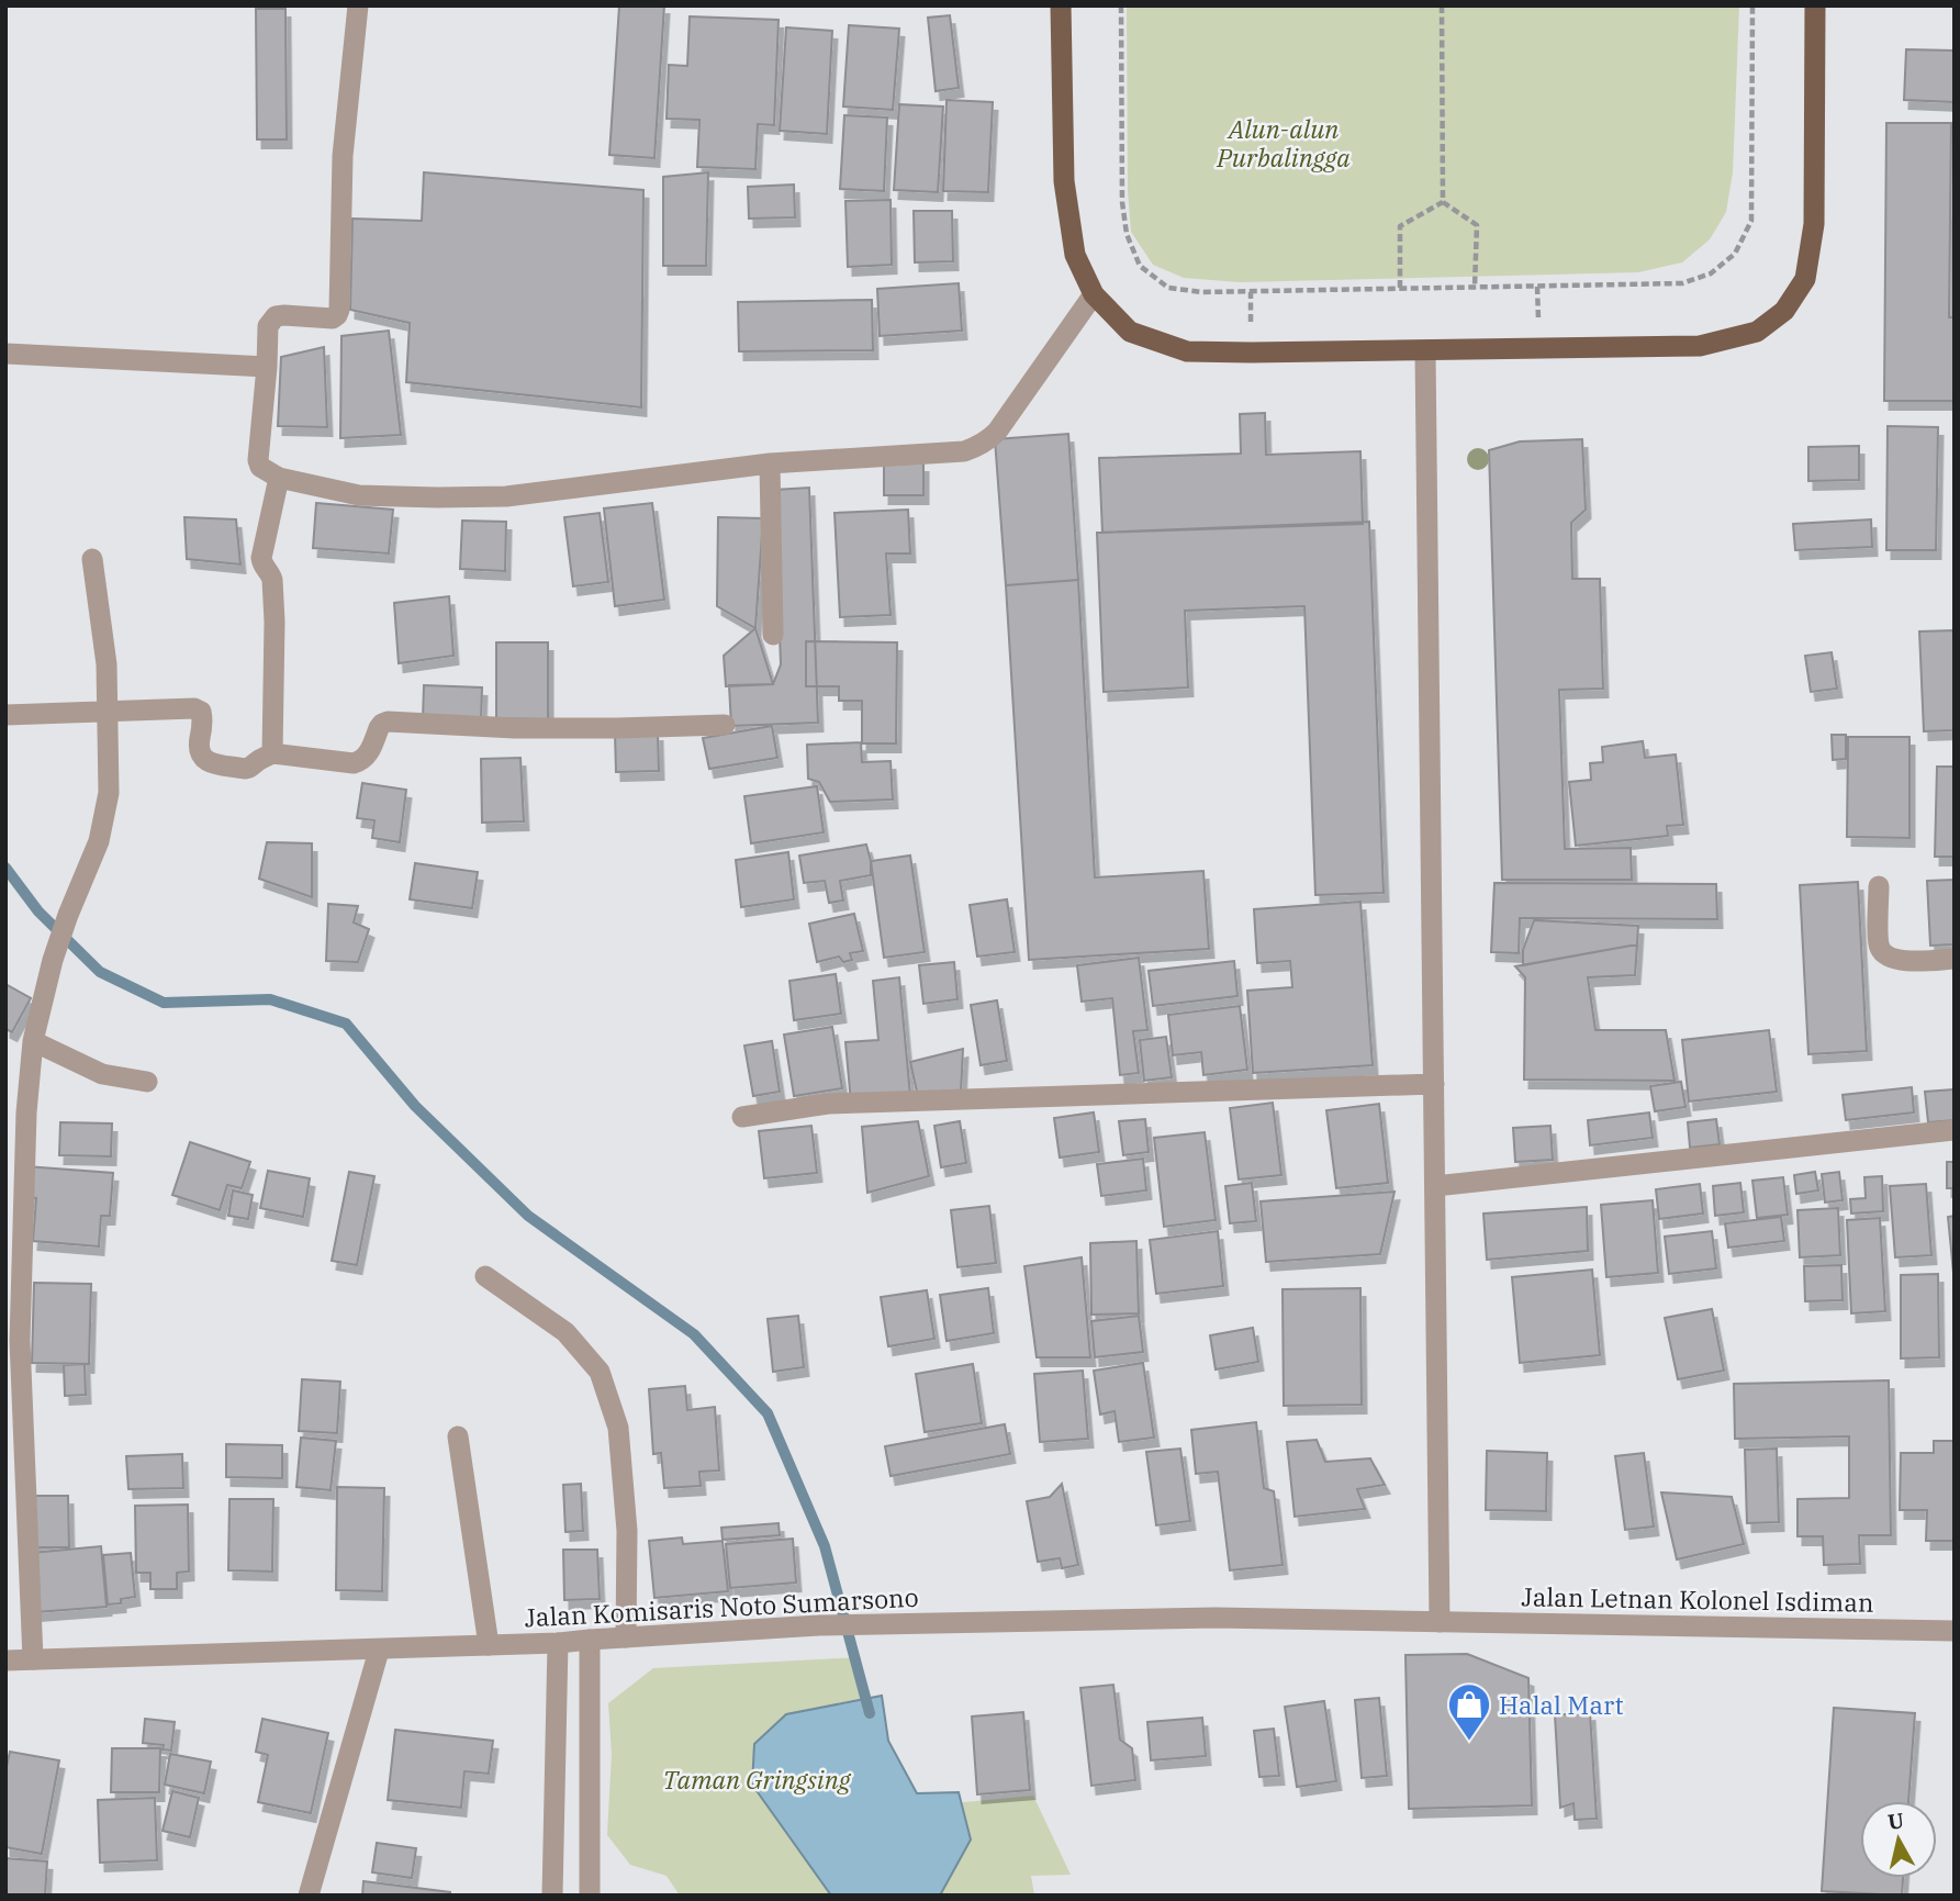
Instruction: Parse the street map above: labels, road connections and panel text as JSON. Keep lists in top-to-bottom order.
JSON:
{
  "streets": {
    "street": ["Jalan Letnan Kolonel Isdiman", "Jalan Komisaris Noto Sumarsono"]
  },
  "crossings": [
    ["Jalan Letnan Kolonel Isdiman", "Jalan Komisaris Noto Sumarsono"]
  ],
  "parks": ["Alun-alun Purbalingga", "Taman Gringsing"],
  "places": {
    "shop": ["Halal Mart"]
  },
  "north": "top"
}
